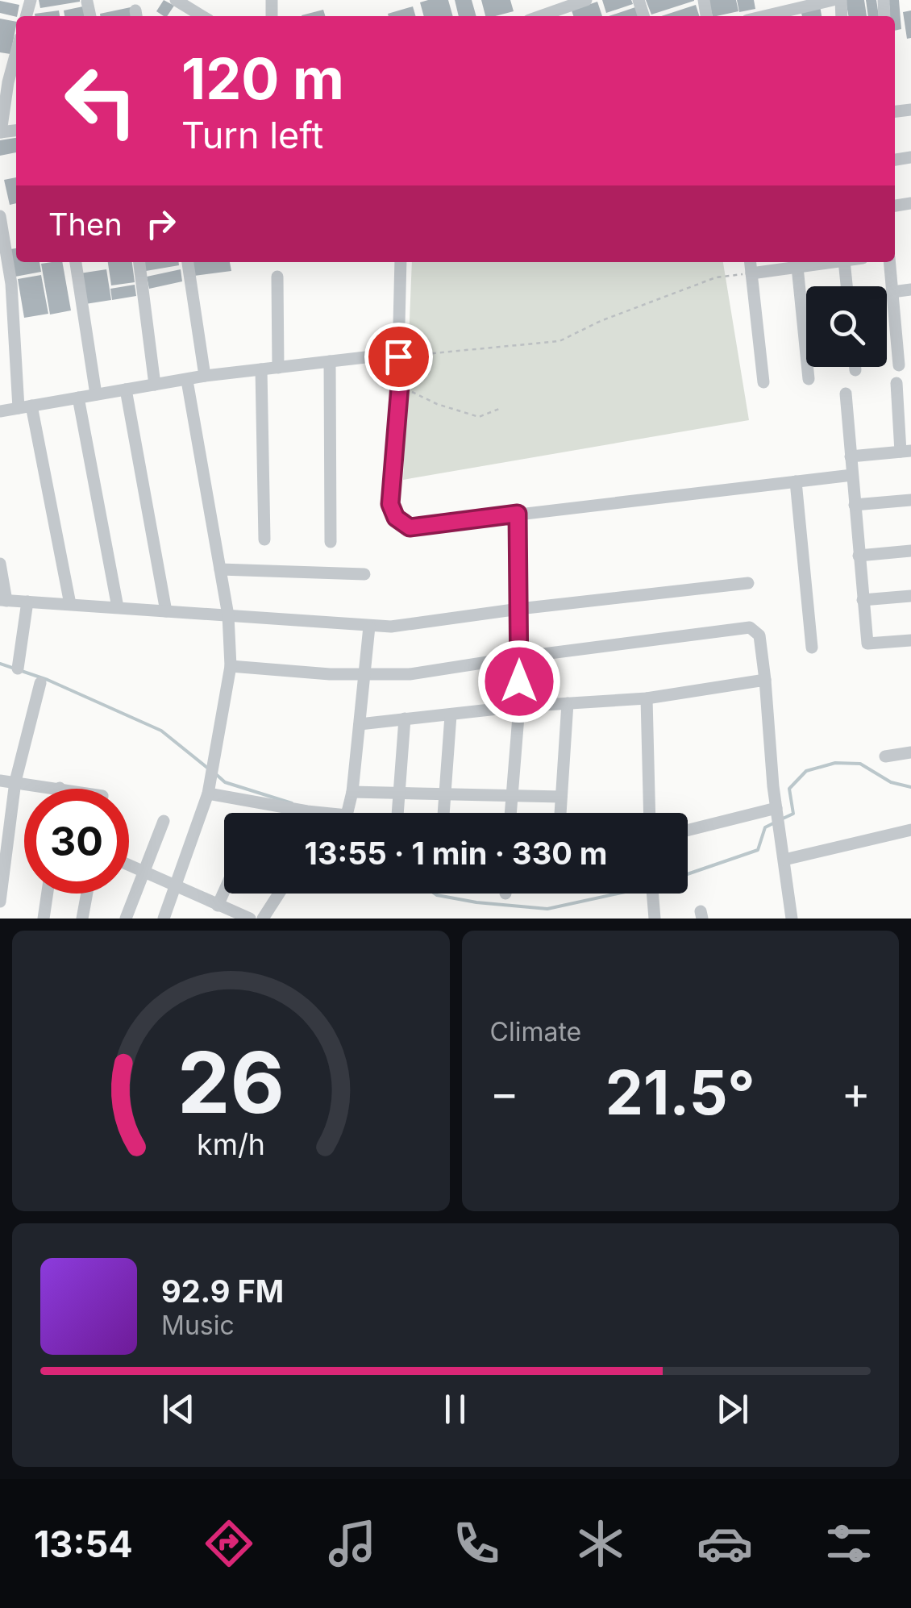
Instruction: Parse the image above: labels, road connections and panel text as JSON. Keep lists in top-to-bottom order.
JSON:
{
  "page": {
    "turn": ["120 m", "Turn left"],
    "then": "Then",
    "limit": "30",
    "trip": "13:55 · 1 min · 330 m",
    "tile": "Climate",
    "heat": ["−", "21.5°", "+"],
    "song": ["92.9 FM", "Music"],
    "tabs": "13:54",
    "gauge": ["26", "km/h"]
  }
}
